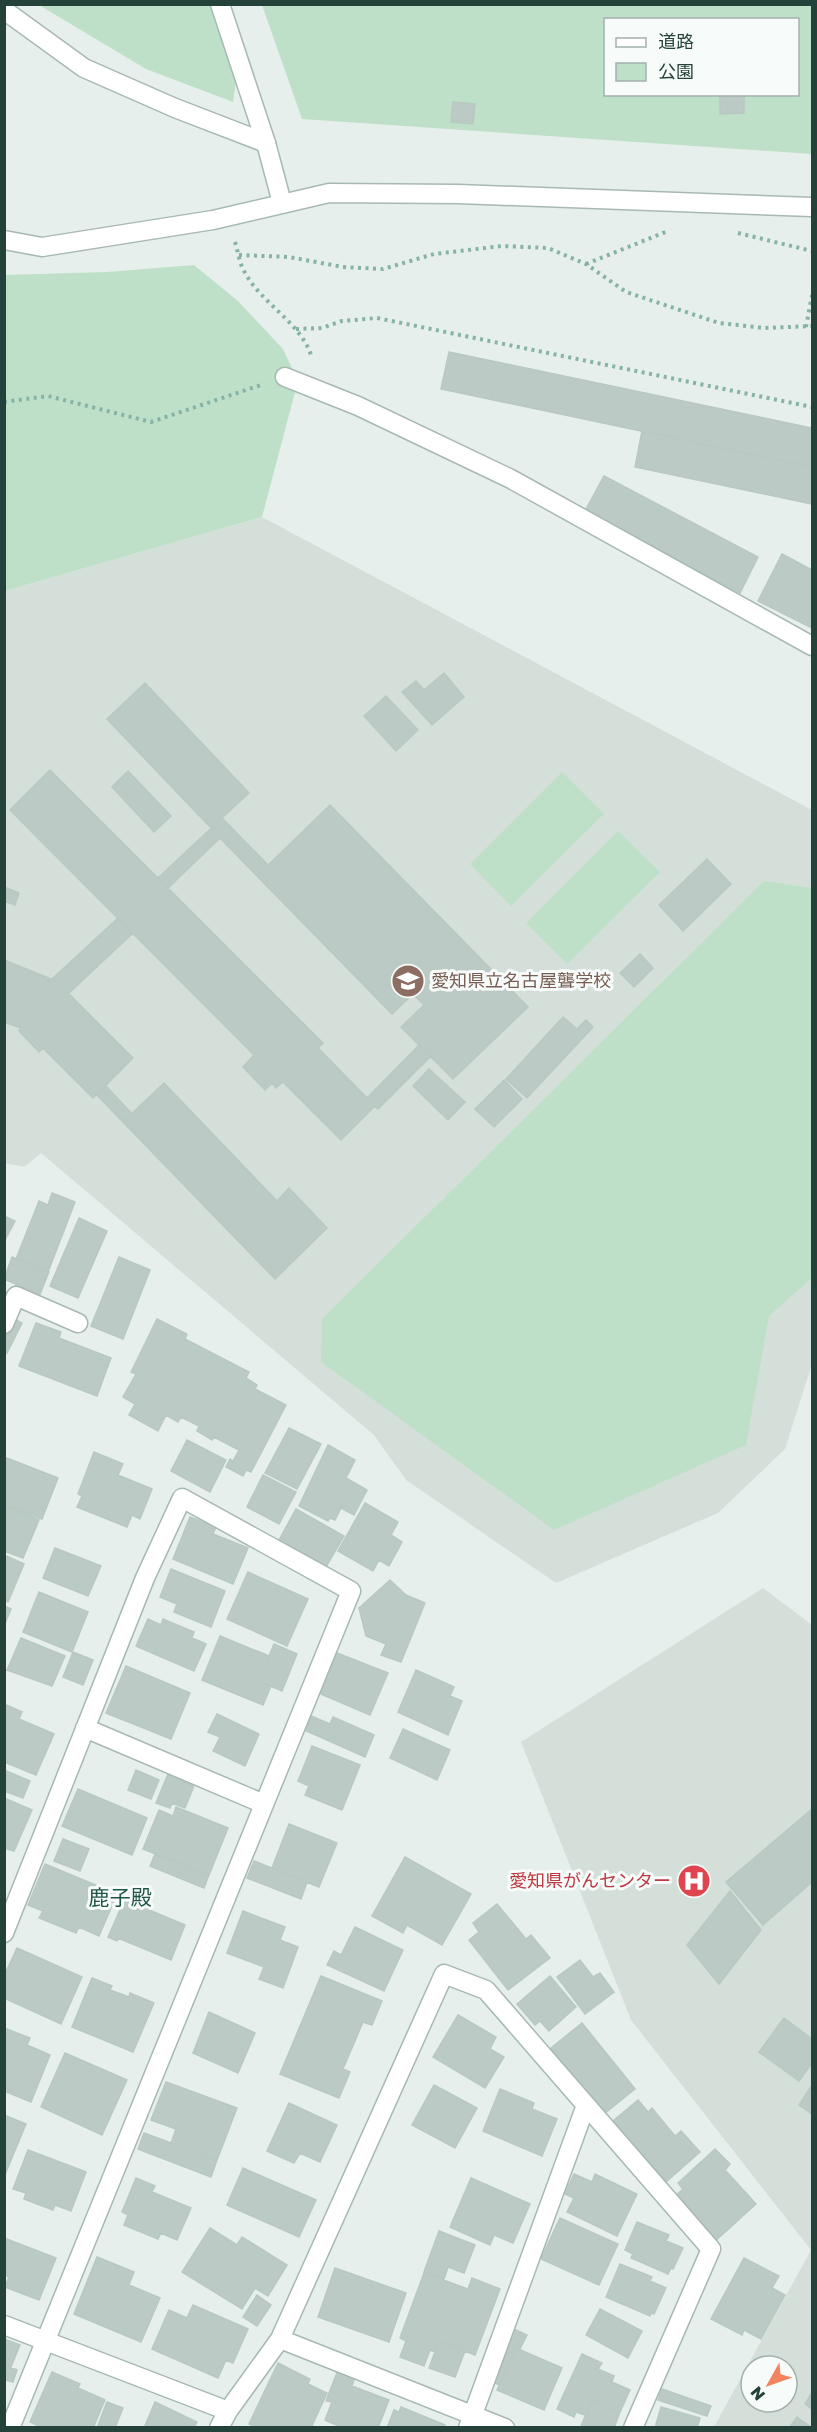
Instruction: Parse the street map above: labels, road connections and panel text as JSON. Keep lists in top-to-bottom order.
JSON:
{
  "districts": ["鹿子殿"],
  "places": {
    "school or university": ["愛知県立名古屋聾学校"],
    "hospital": ["愛知県がんセンター"]
  },
  "legend": ["道路", "公園"],
  "north": "bottom left"
}
